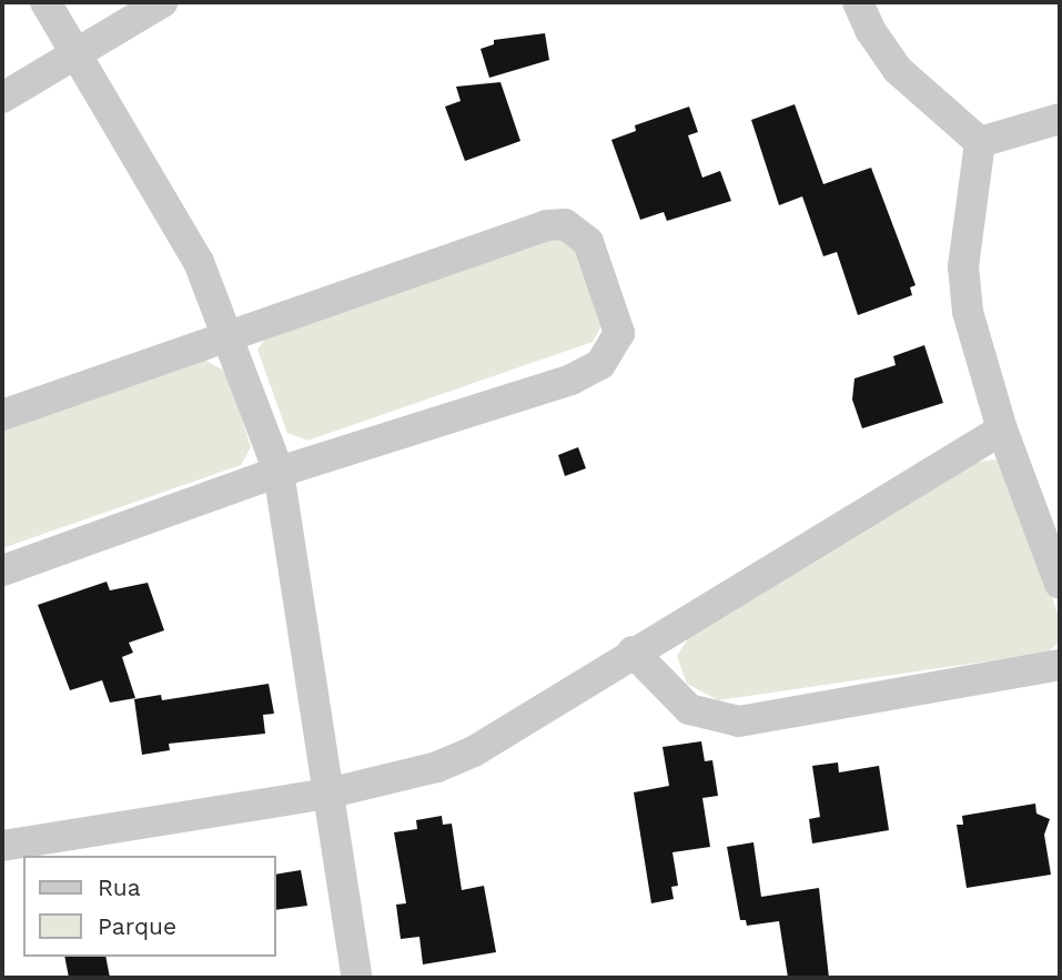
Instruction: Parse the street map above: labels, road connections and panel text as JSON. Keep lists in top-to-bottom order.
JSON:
{
  "legend": ["Rua", "Parque"]
}
